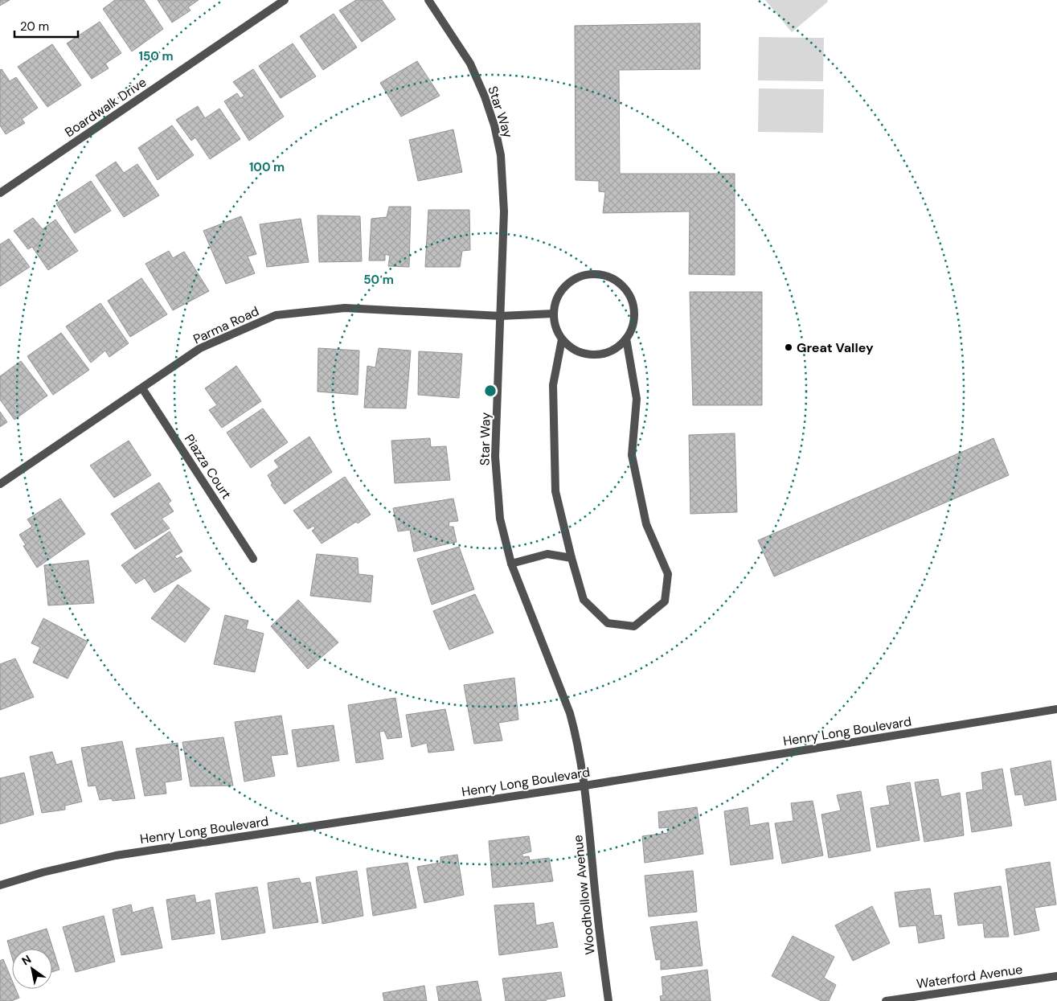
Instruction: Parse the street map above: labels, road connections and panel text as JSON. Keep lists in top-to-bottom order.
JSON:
{
  "streets": {
    "street": [
      "Boardwalk Drive",
      "Star Way",
      "Parma Road",
      "Piazza Court",
      "Henry Long Boulevard",
      "Woodhollow Avenue",
      "Waterford Avenue"
    ]
  },
  "crossings": [
    ["Star Way", "Parma Road"],
    ["Star Way", "Henry Long Boulevard"],
    ["Star Way", "Woodhollow Avenue"],
    ["Parma Road", "Piazza Court"],
    ["Henry Long Boulevard", "Woodhollow Avenue"]
  ],
  "places": ["Great Valley"],
  "scale_bar": "20 m",
  "north": "top left",
  "rings": ["150 m", "100 m", "50 m"]
}
